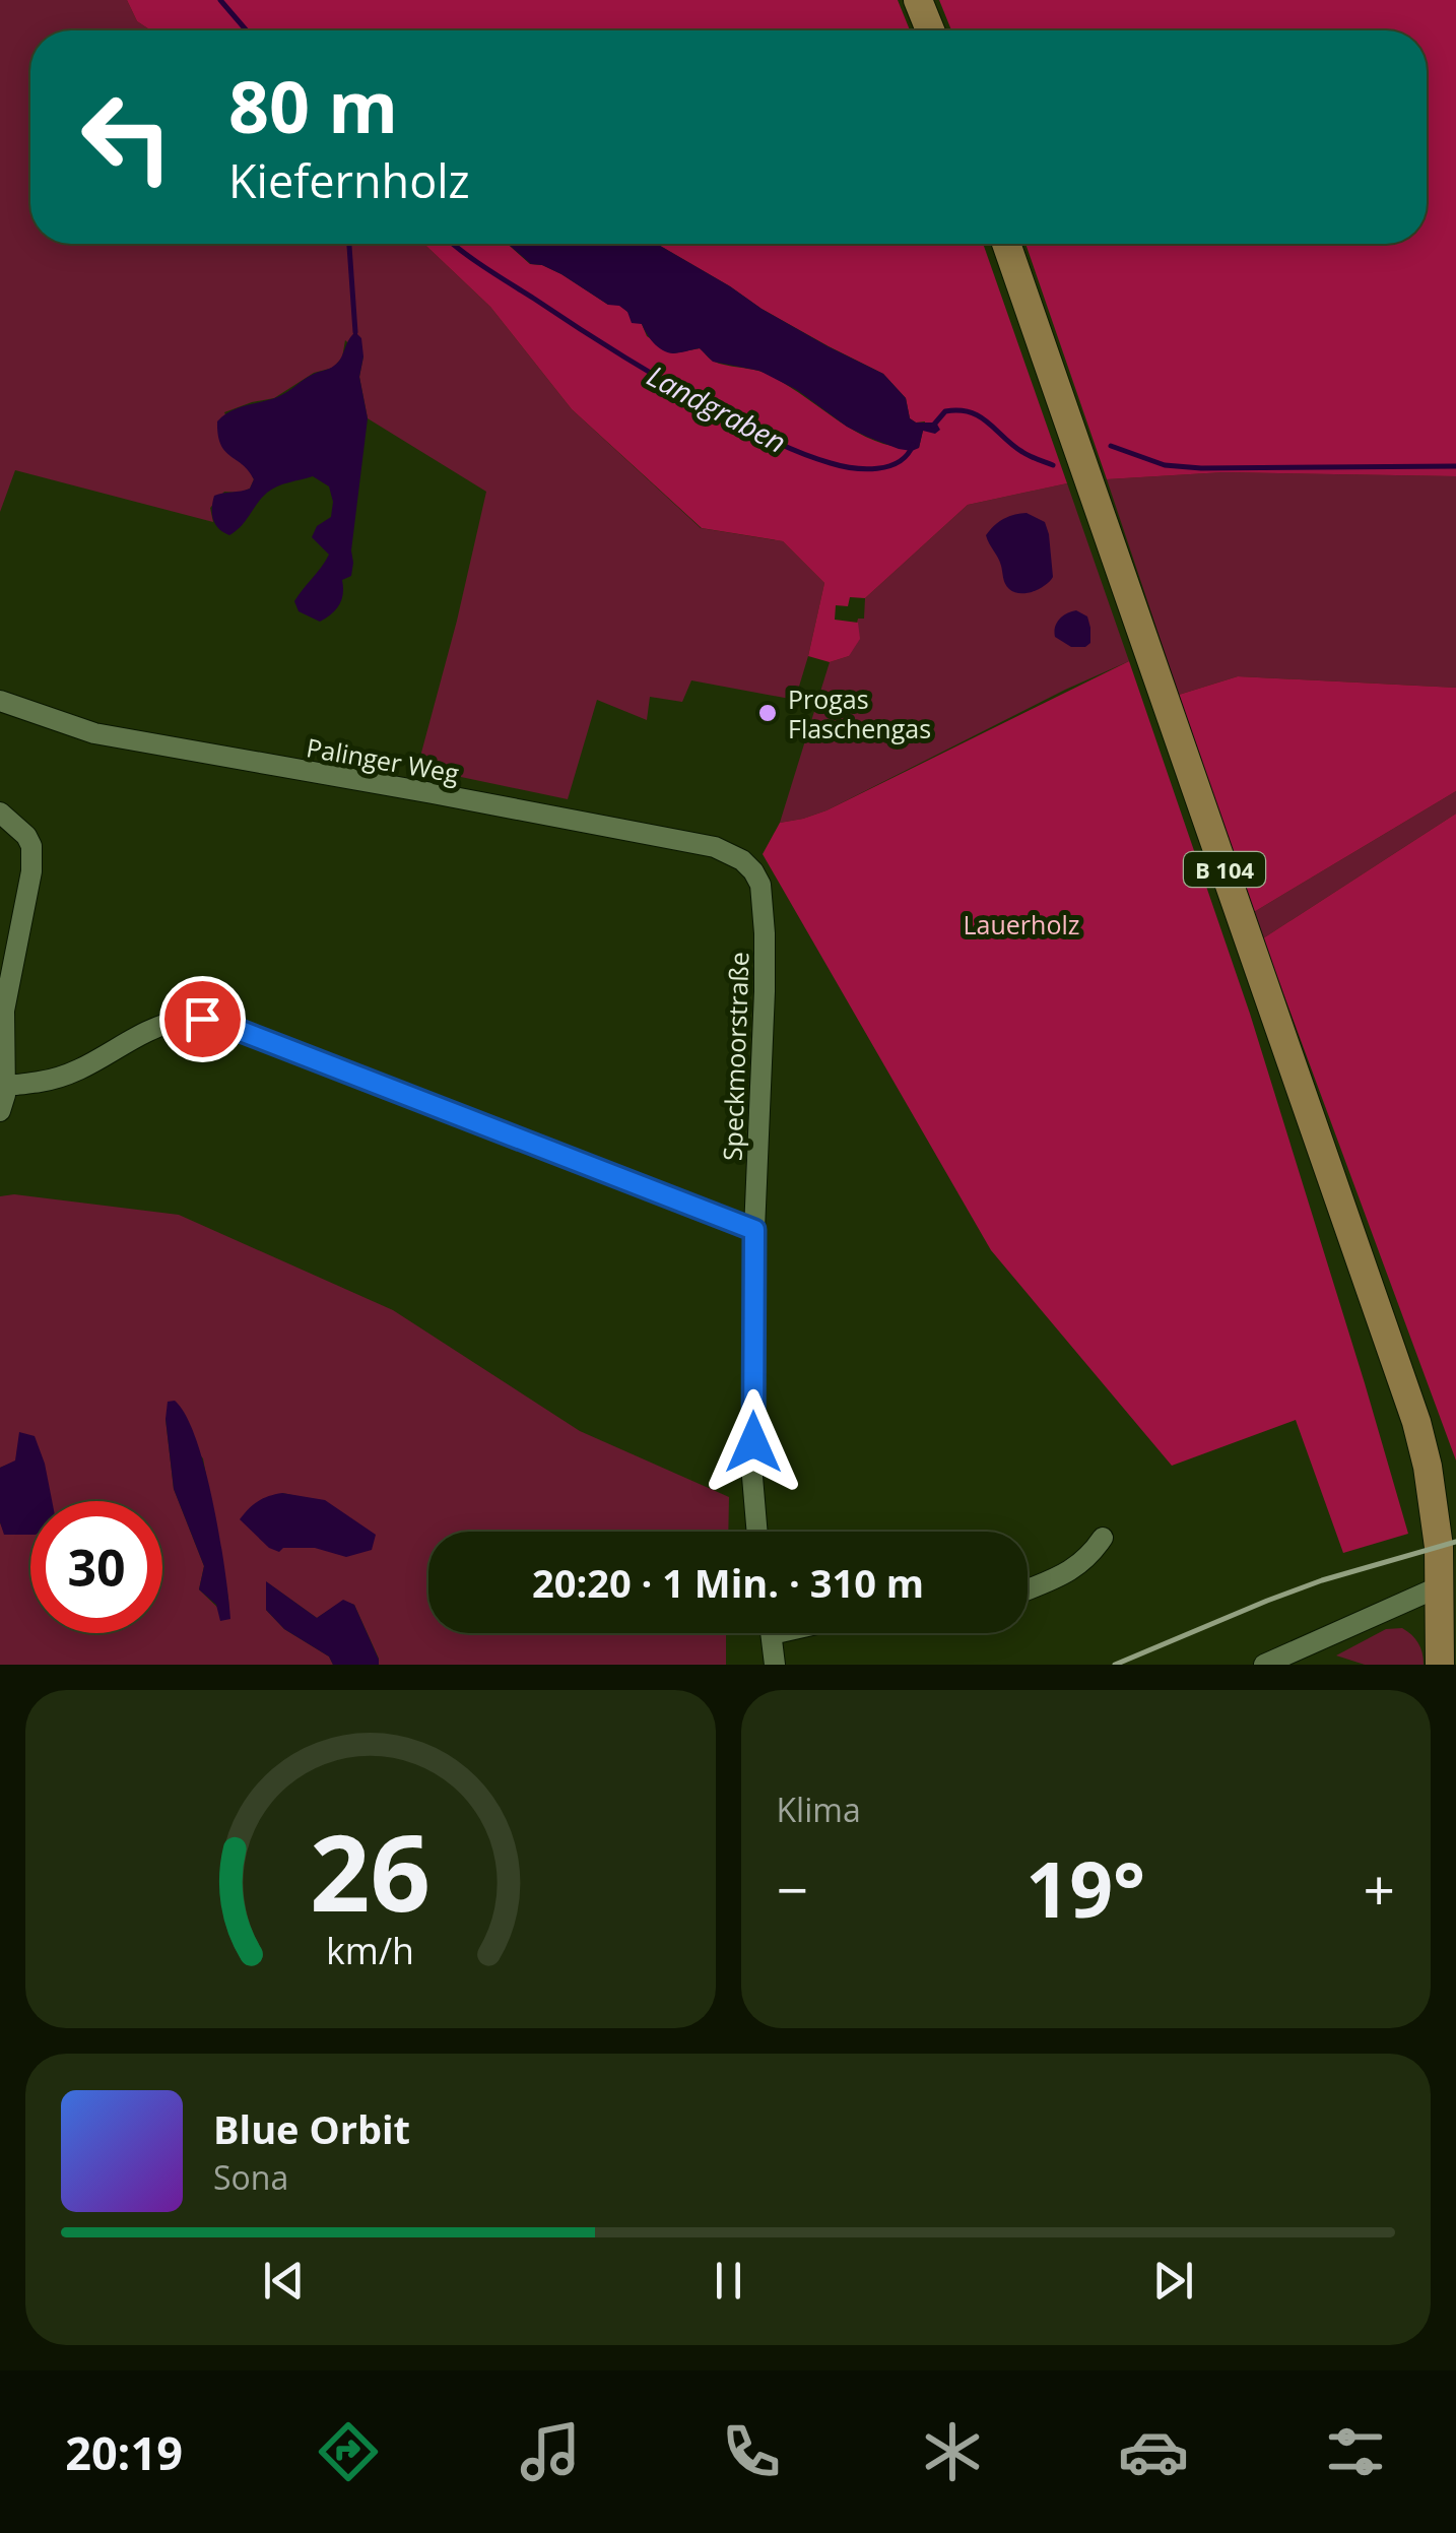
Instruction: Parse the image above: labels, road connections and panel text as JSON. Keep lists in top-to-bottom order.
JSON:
{
  "streets": {
    "main road": ["B 104"],
    "street": ["Palinger Weg", "Speckmoorstraße"]
  },
  "crossings": [
    ["Palinger Weg", "Speckmoorstraße"]
  ],
  "water": ["Landgraben"],
  "parks": ["Lauerholz"],
  "places": ["Progas Flaschengas"],
  "page": {
    "turn": ["80 m", "Kiefernholz"],
    "limit": "30",
    "trip": "20:20 · 1 Min. · 310 m",
    "tile": "Klima",
    "heat": ["−", "19°", "+"],
    "song": ["Blue Orbit", "Sona"],
    "tabs": "20:19",
    "gauge": ["26", "km/h"]
  }
}
